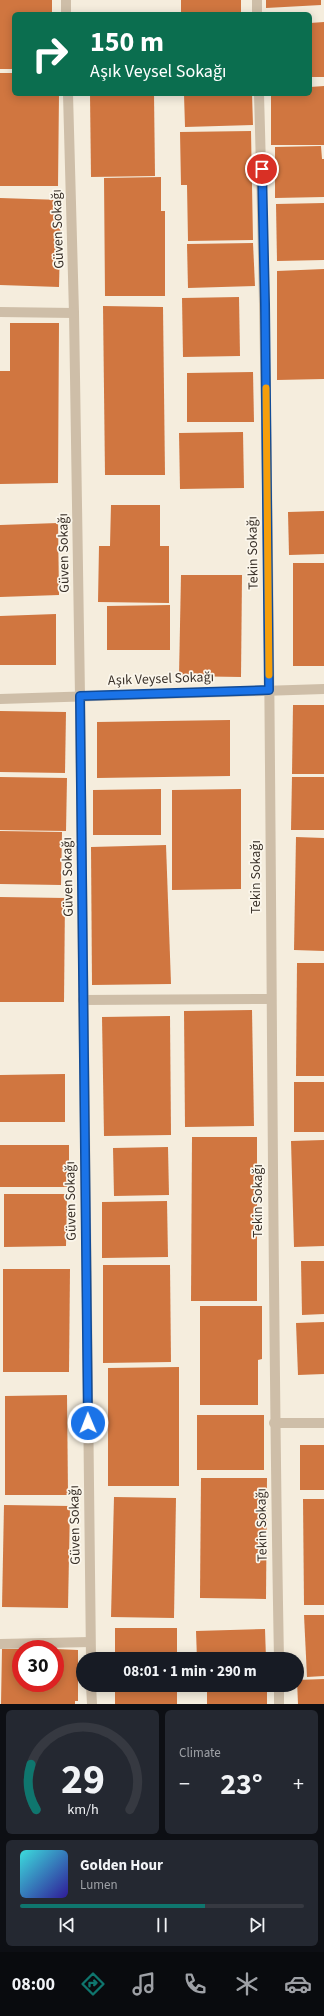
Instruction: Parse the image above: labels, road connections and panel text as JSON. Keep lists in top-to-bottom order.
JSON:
{
  "streets": {
    "street": ["Güven Sokağı", "Tekin Sokağı", "Aşık Veysel Sokağı"]
  },
  "crossings": [
    ["Güven Sokağı", "Aşık Veysel Sokağı"],
    ["Tekin Sokağı", "Aşık Veysel Sokağı"]
  ],
  "page": {
    "turn": ["150 m", "Aşık Veysel Sokağı"],
    "limit": "30",
    "trip": "08:01 · 1 min · 290 m",
    "tile": "Climate",
    "heat": ["−", "23°", "+"],
    "song": ["Golden Hour", "Lumen"],
    "tabs": "08:00",
    "gauge": ["29", "km/h"]
  }
}
